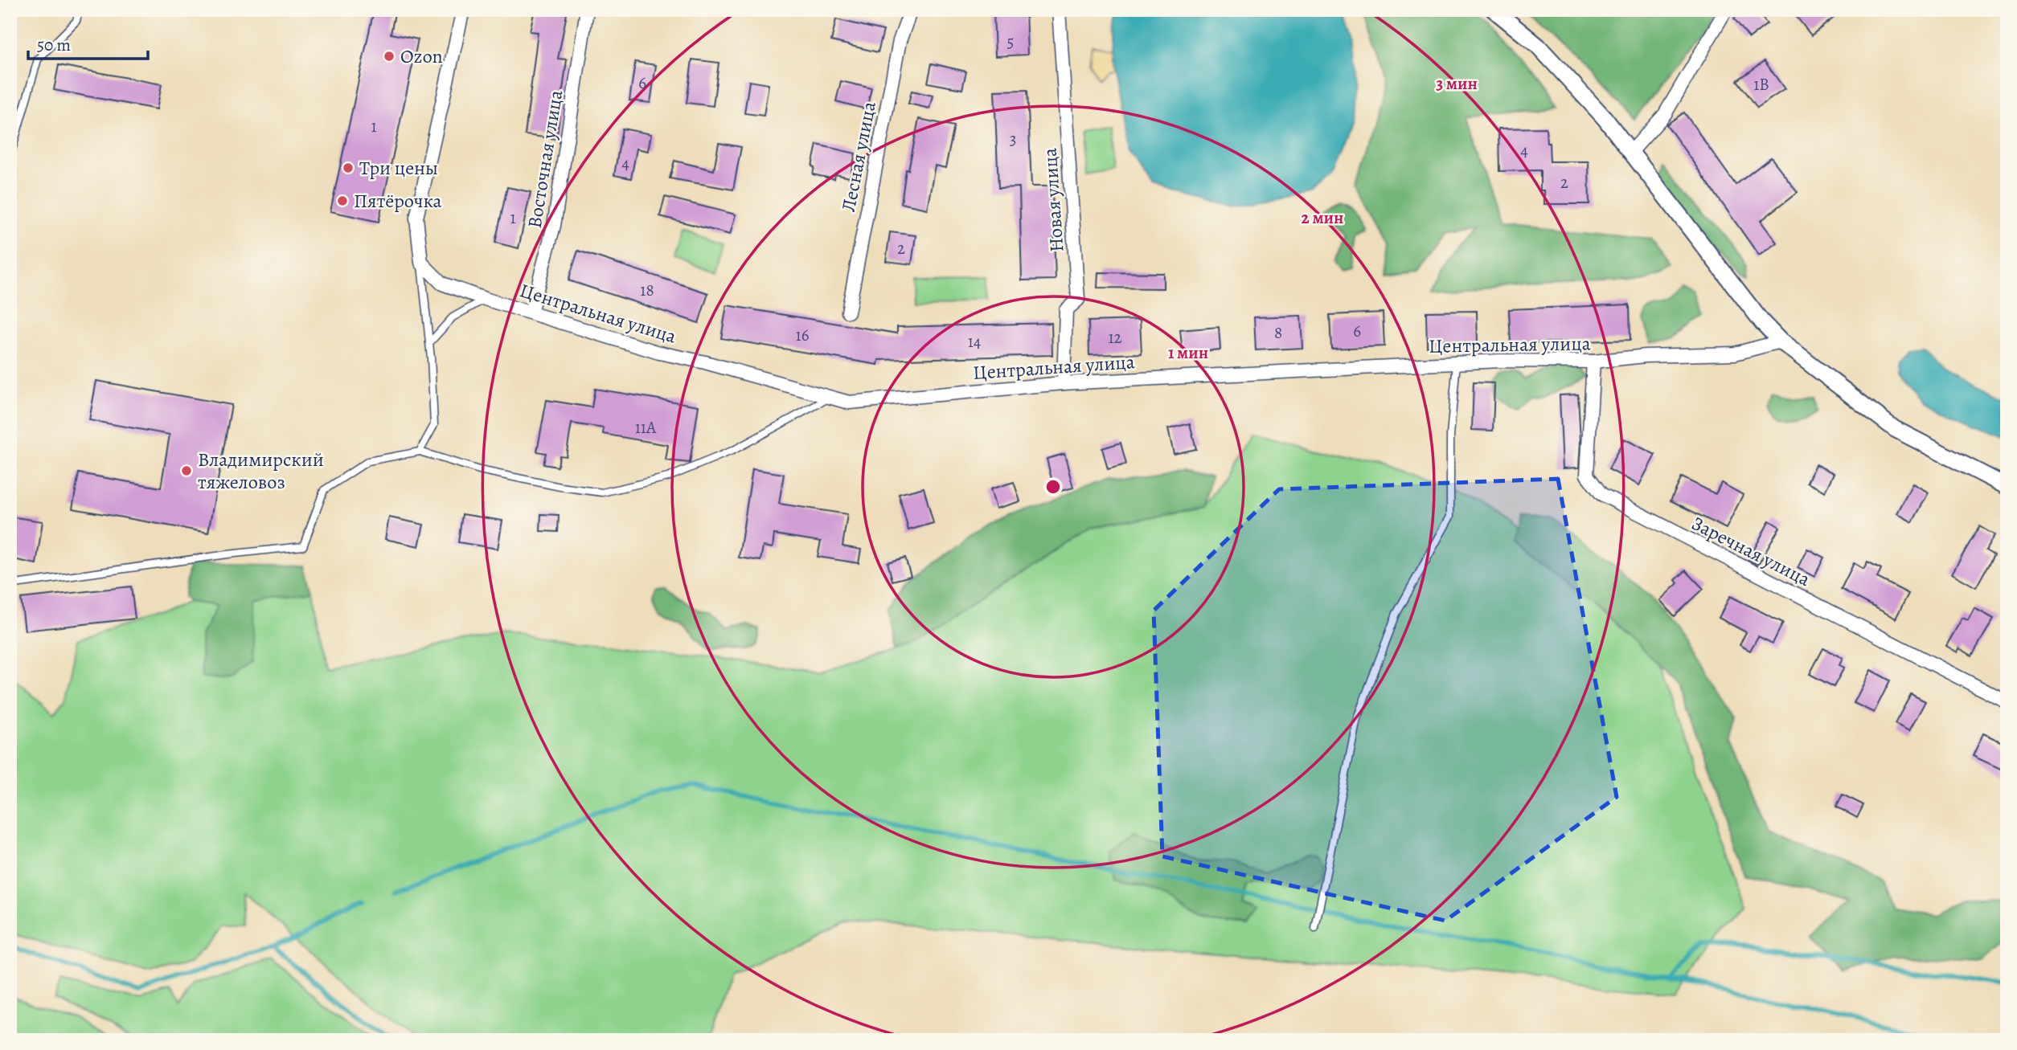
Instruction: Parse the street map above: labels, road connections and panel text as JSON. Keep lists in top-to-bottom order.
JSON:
{
  "streets": {
    "street": [
      "Лесная улица",
      "Восточная улица",
      "Новая улица",
      "Центральная улица",
      "Заречная улица"
    ]
  },
  "crossings": [
    ["Восточная улица", "Центральная улица"],
    ["Новая улица", "Центральная улица"],
    ["Центральная улица", "Заречная улица"]
  ],
  "places": [
    "Ozon",
    "Три цены",
    "Пятёрочка",
    "Владимирский тяжеловоз"
  ],
  "house_numbers": [
    "5",
    "6",
    "1В",
    "1",
    "3",
    "4",
    "4",
    "2",
    "1",
    "2",
    "18",
    "6",
    "8",
    "16",
    "12",
    "14",
    "11А"
  ],
  "scale_bar": "50 m",
  "rings": ["3 мин", "2 мин", "1 мин"]
}
